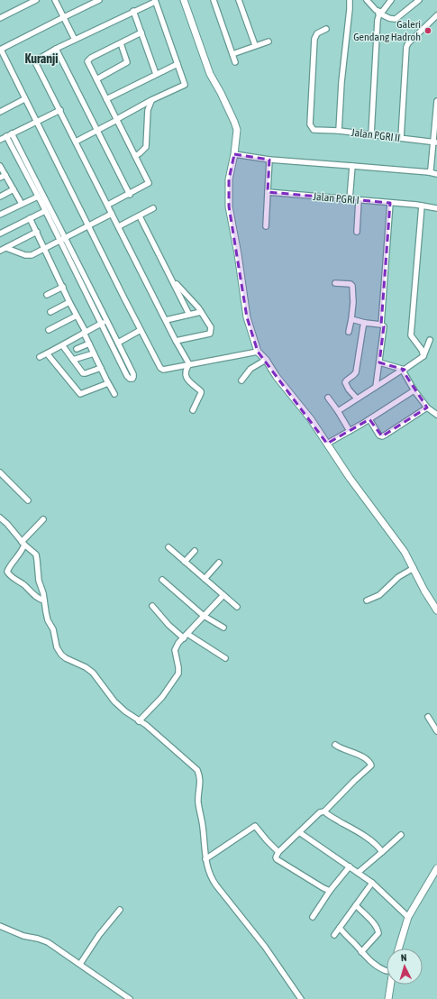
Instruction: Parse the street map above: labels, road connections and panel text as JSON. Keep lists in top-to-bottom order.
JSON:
{
  "streets": {
    "street": ["Jalan PGRI II", "Jalan PGRI I"]
  },
  "districts": ["Kuranji"],
  "places": ["Galeri Gendang Hadroh"],
  "north": "top"
}
